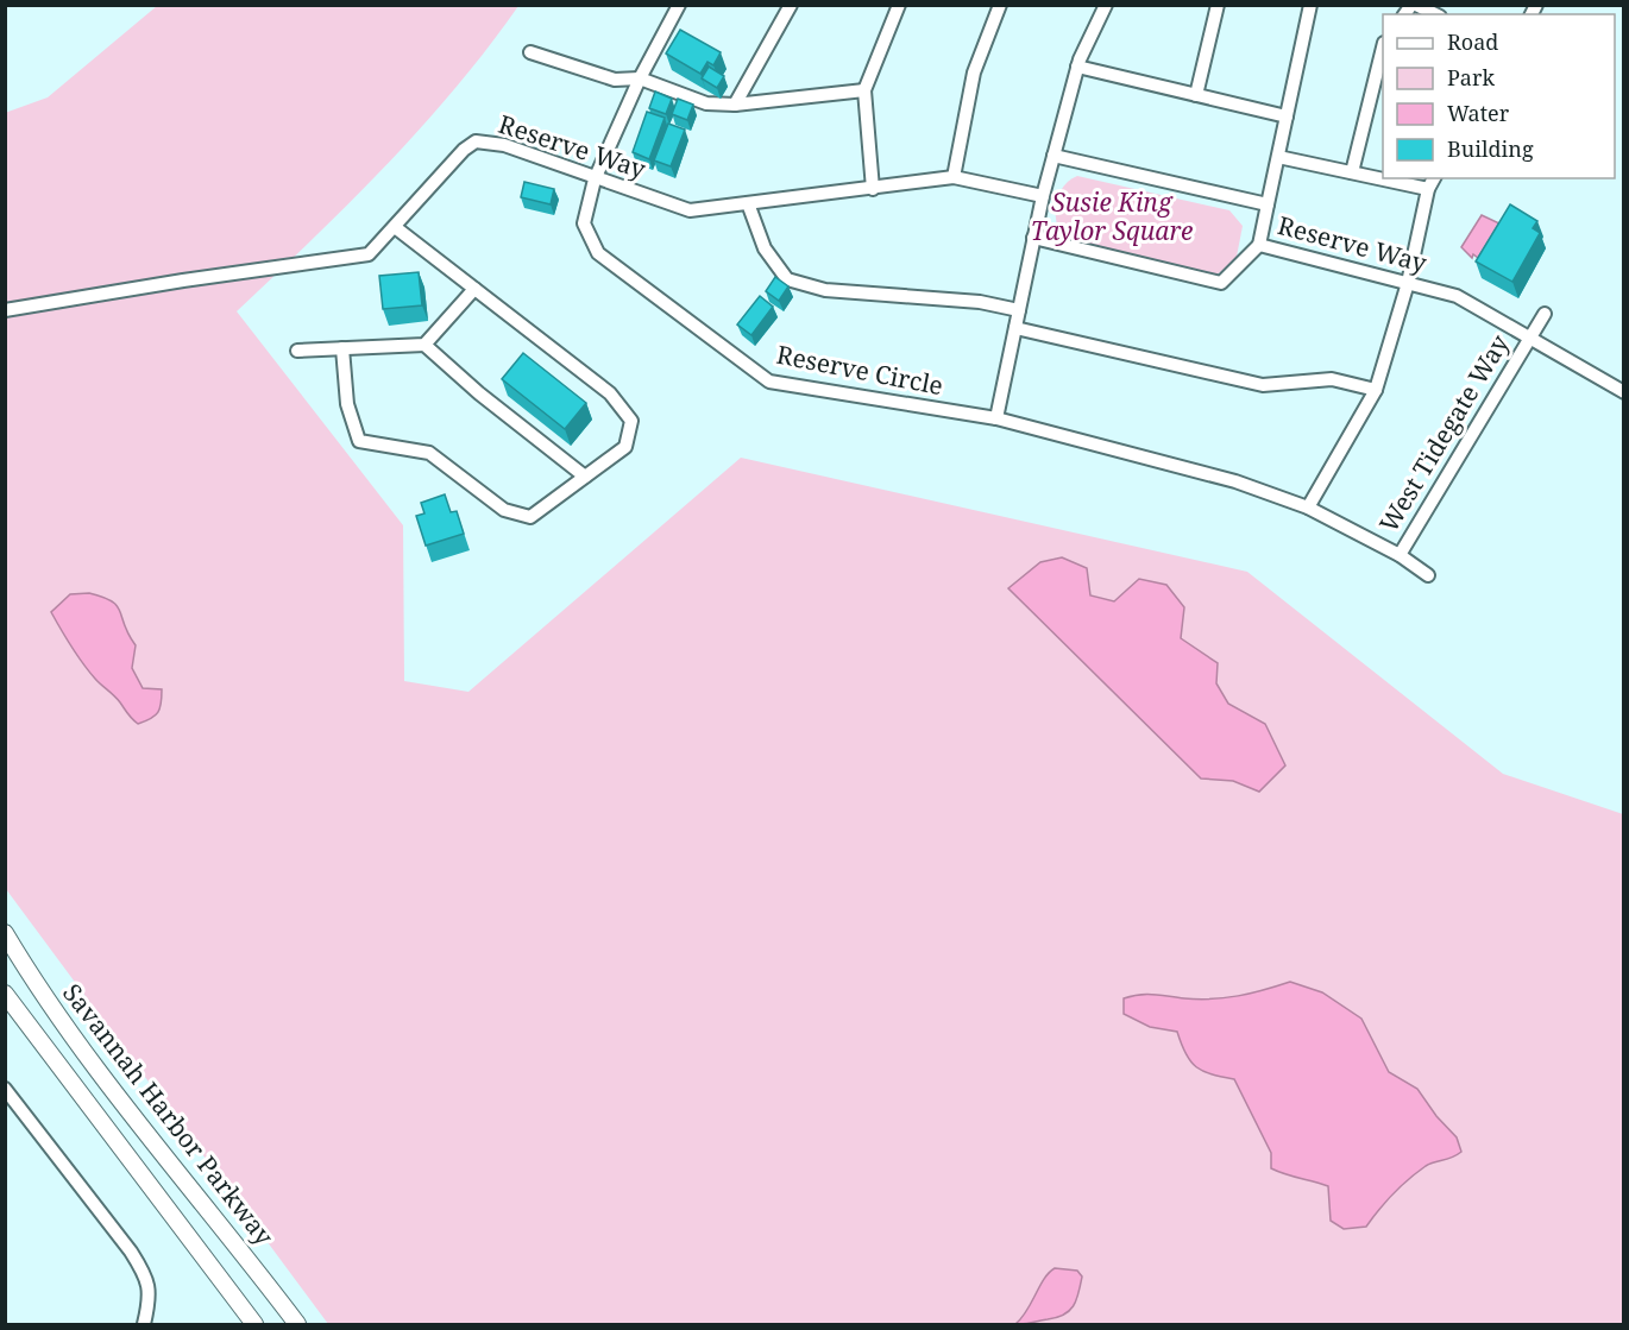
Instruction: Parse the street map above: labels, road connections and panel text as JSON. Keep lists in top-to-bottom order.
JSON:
{
  "streets": {
    "street": [
      "Reserve Way",
      "Reserve Circle",
      "West Tidegate Way",
      "Savannah Harbor Parkway"
    ]
  },
  "crossings": [
    ["Reserve Way", "Reserve Circle"],
    ["Reserve Way", "West Tidegate Way"],
    ["Reserve Circle", "West Tidegate Way"]
  ],
  "parks": ["Susie King Taylor Square"],
  "legend": [
    "Road",
    "Park",
    "Water",
    "Building"
  ]
}
